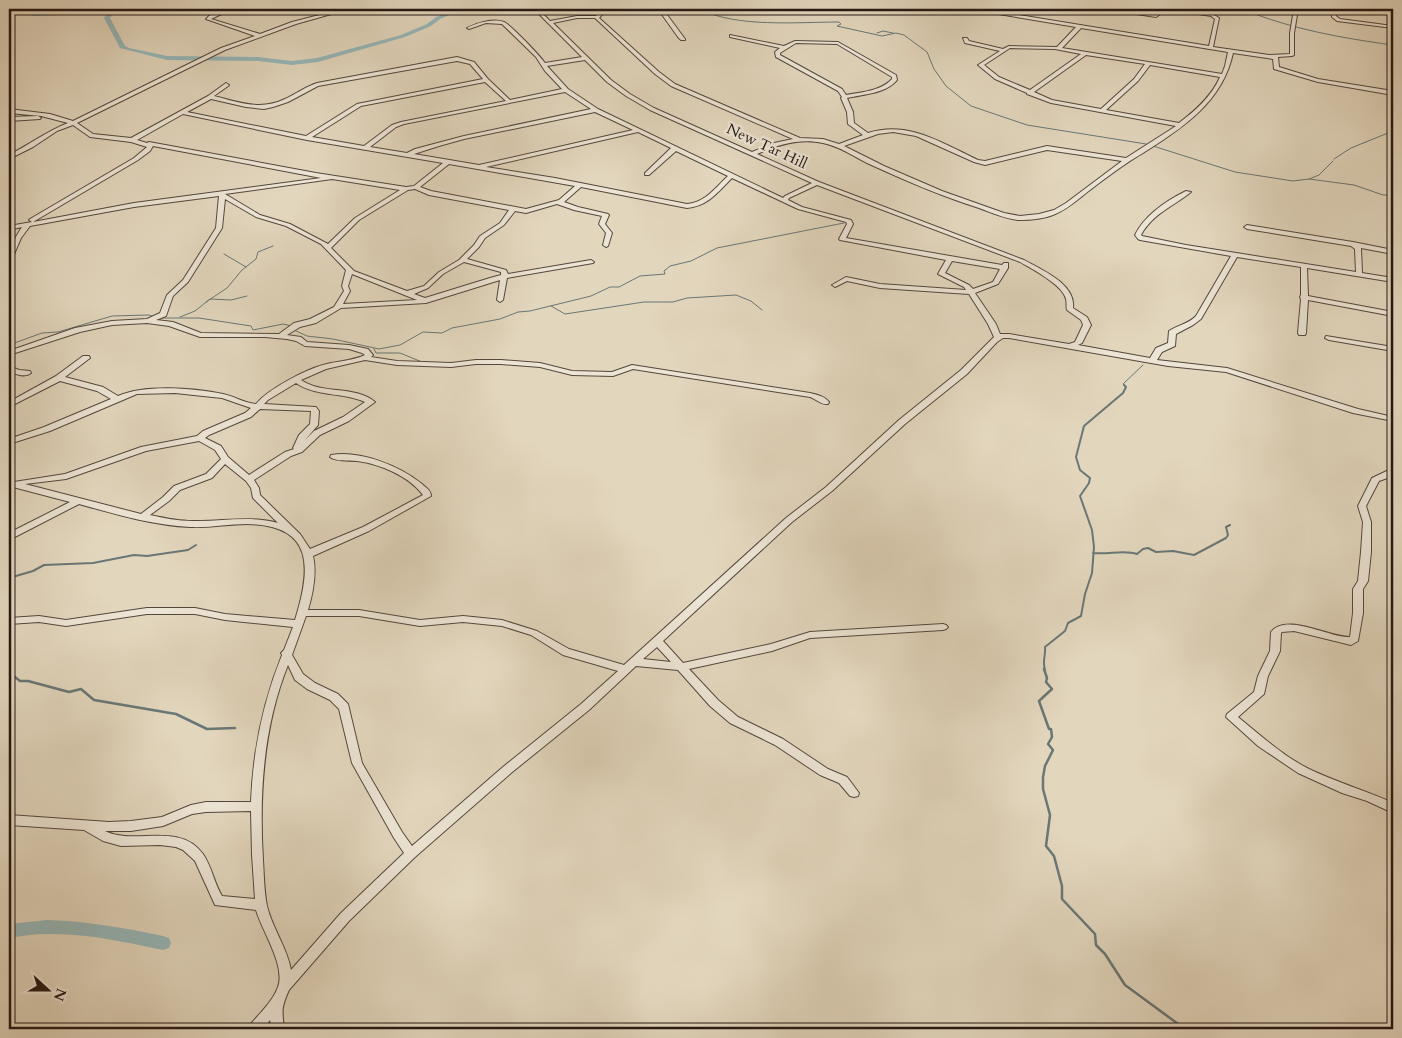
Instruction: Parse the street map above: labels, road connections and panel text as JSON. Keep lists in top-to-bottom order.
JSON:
{
  "streets": {
    "street": ["New Tar Hill"]
  },
  "north": "right"
}
